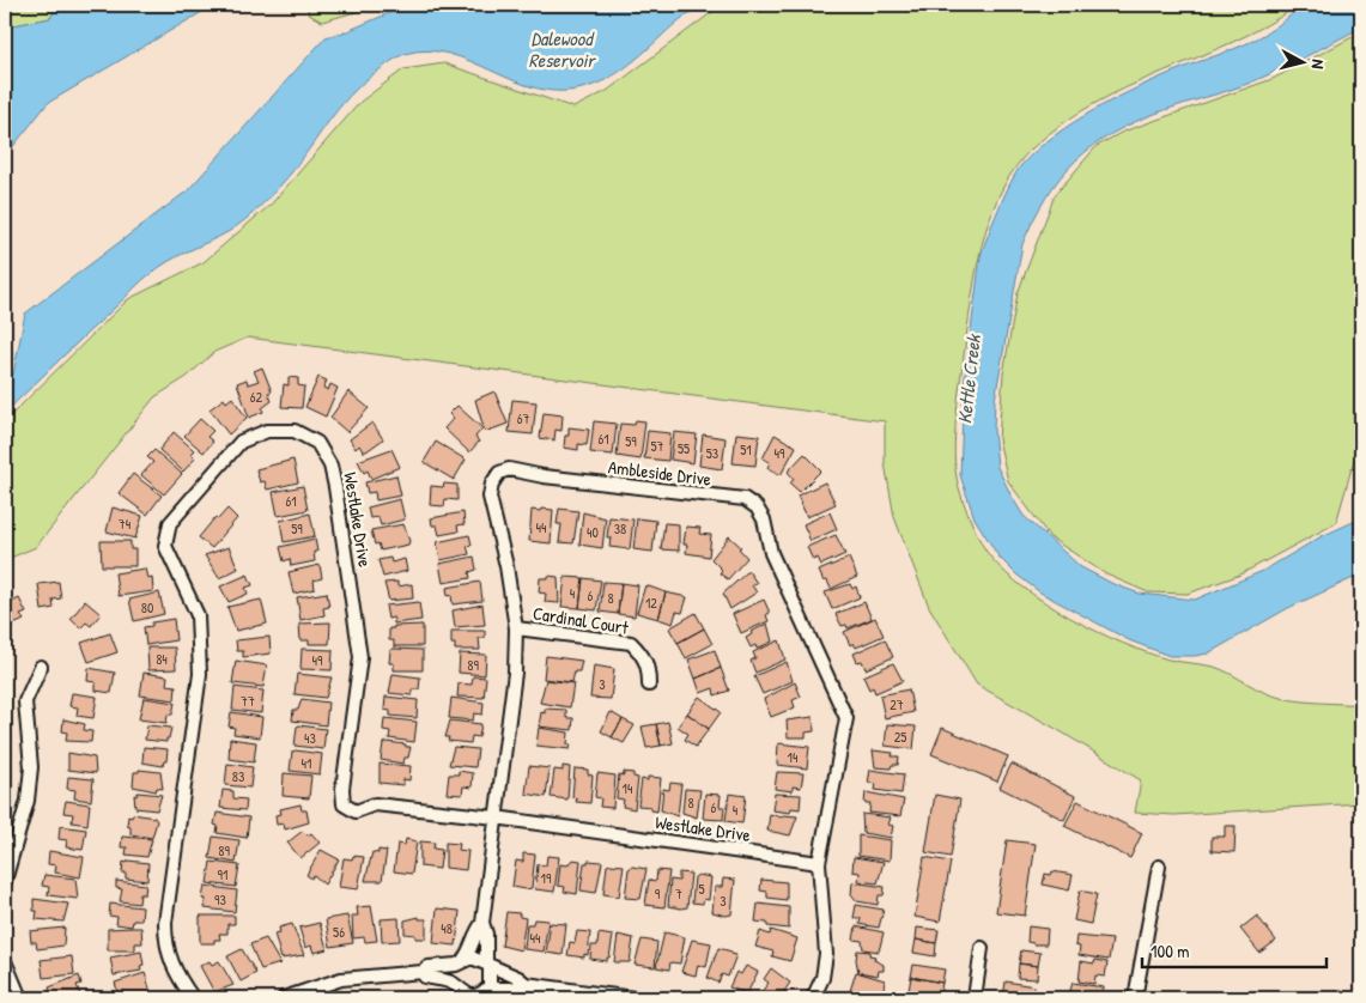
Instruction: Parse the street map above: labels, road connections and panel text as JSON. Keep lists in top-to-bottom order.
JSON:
{
  "streets": {
    "street": ["Ambleside Drive", "Westlake Drive", "Cardinal Court"]
  },
  "crossings": [
    ["Ambleside Drive", "Westlake Drive"],
    ["Ambleside Drive", "Cardinal Court"]
  ],
  "water": ["Dalewood Reservoir", "Kettle Creek"],
  "house_numbers": [
    "62",
    "67",
    "61",
    "59",
    "57",
    "55",
    "51",
    "53",
    "49",
    "61",
    "74",
    "44",
    "59",
    "38",
    "40",
    "4",
    "6",
    "8",
    "12",
    "80",
    "84",
    "49",
    "89",
    "3",
    "77",
    "27",
    "25",
    "43",
    "14",
    "41",
    "83",
    "14",
    "8",
    "6",
    "4",
    "89",
    "91",
    "19",
    "5",
    "9",
    "7",
    "93",
    "3",
    "48",
    "56",
    "44"
  ],
  "scale_bar": "100 m",
  "north": "right"
}
